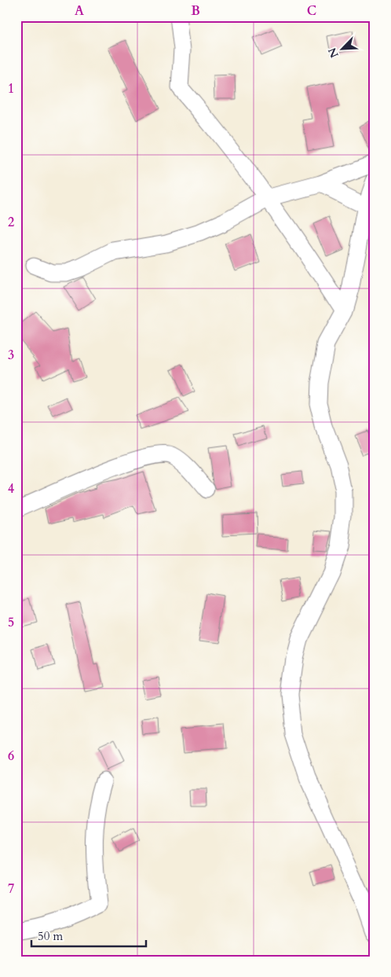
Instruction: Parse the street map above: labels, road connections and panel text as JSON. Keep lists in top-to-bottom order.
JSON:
{
  "scale_bar": "50 m",
  "north": "bottom left",
  "grid": {
    "columns": ["A", "B", "C"],
    "rows": [
      "1",
      "2",
      "3",
      "4",
      "5",
      "6",
      "7"
    ]
  }
}
